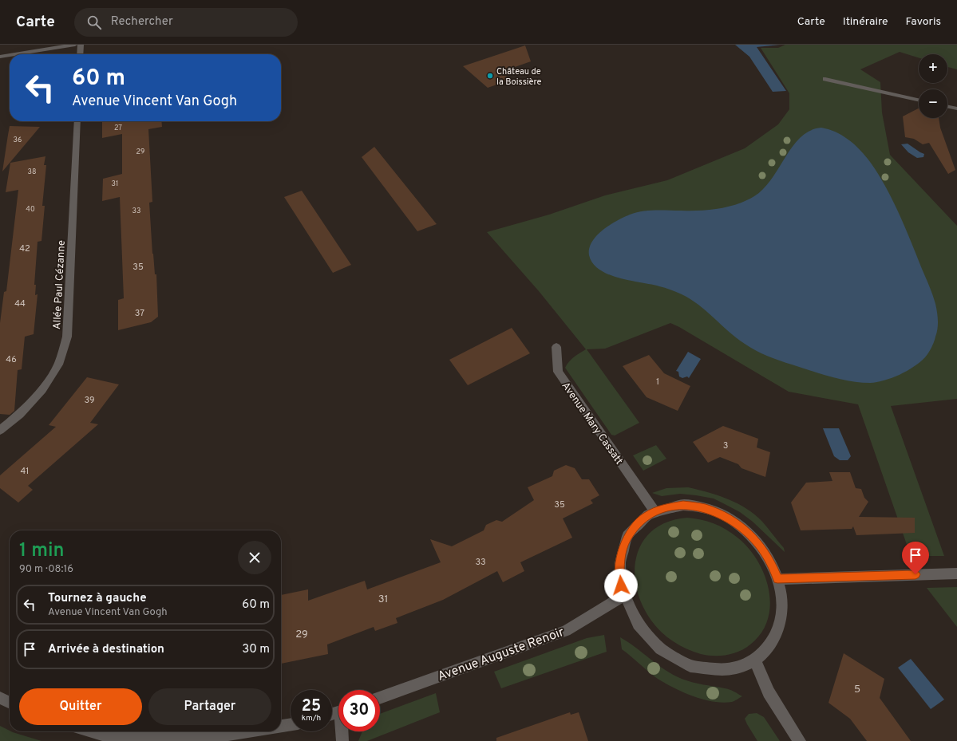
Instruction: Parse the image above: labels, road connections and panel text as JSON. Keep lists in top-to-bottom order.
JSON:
{
  "streets": {
    "street": ["Allée Paul Cézanne", "Avenue Mary Cassatt", "Avenue Auguste Renoir"]
  },
  "places": ["Château de la Boissière"],
  "house_numbers": [
    "27",
    "36",
    "29",
    "38",
    "31",
    "40",
    "33",
    "42",
    "35",
    "44",
    "37",
    "46",
    "1",
    "39",
    "3",
    "41",
    "35",
    "33",
    "31",
    "29",
    "5"
  ],
  "page": {
    "header": "Carte",
    "search": "Rechercher",
    "nav": ["Carte", "Itinéraire", "Favoris"],
    "map_buttons": ["+", "−"],
    "turn": ["60 m", "Avenue Vincent Van Gogh"],
    "heading": ["1 min", "90 m · 08:16"],
    "list": [
      {
        "name": "Tournez à gauche",
        "note": "Avenue Vincent Van Gogh",
        "value": "60 m"
      },
      {
        "name": "Arrivée à destination",
        "value": "30 m"
      }
    ],
    "buttons": ["Quitter", "Partager"],
    "speed": "25 km/h",
    "limit": "30"
  }
}
